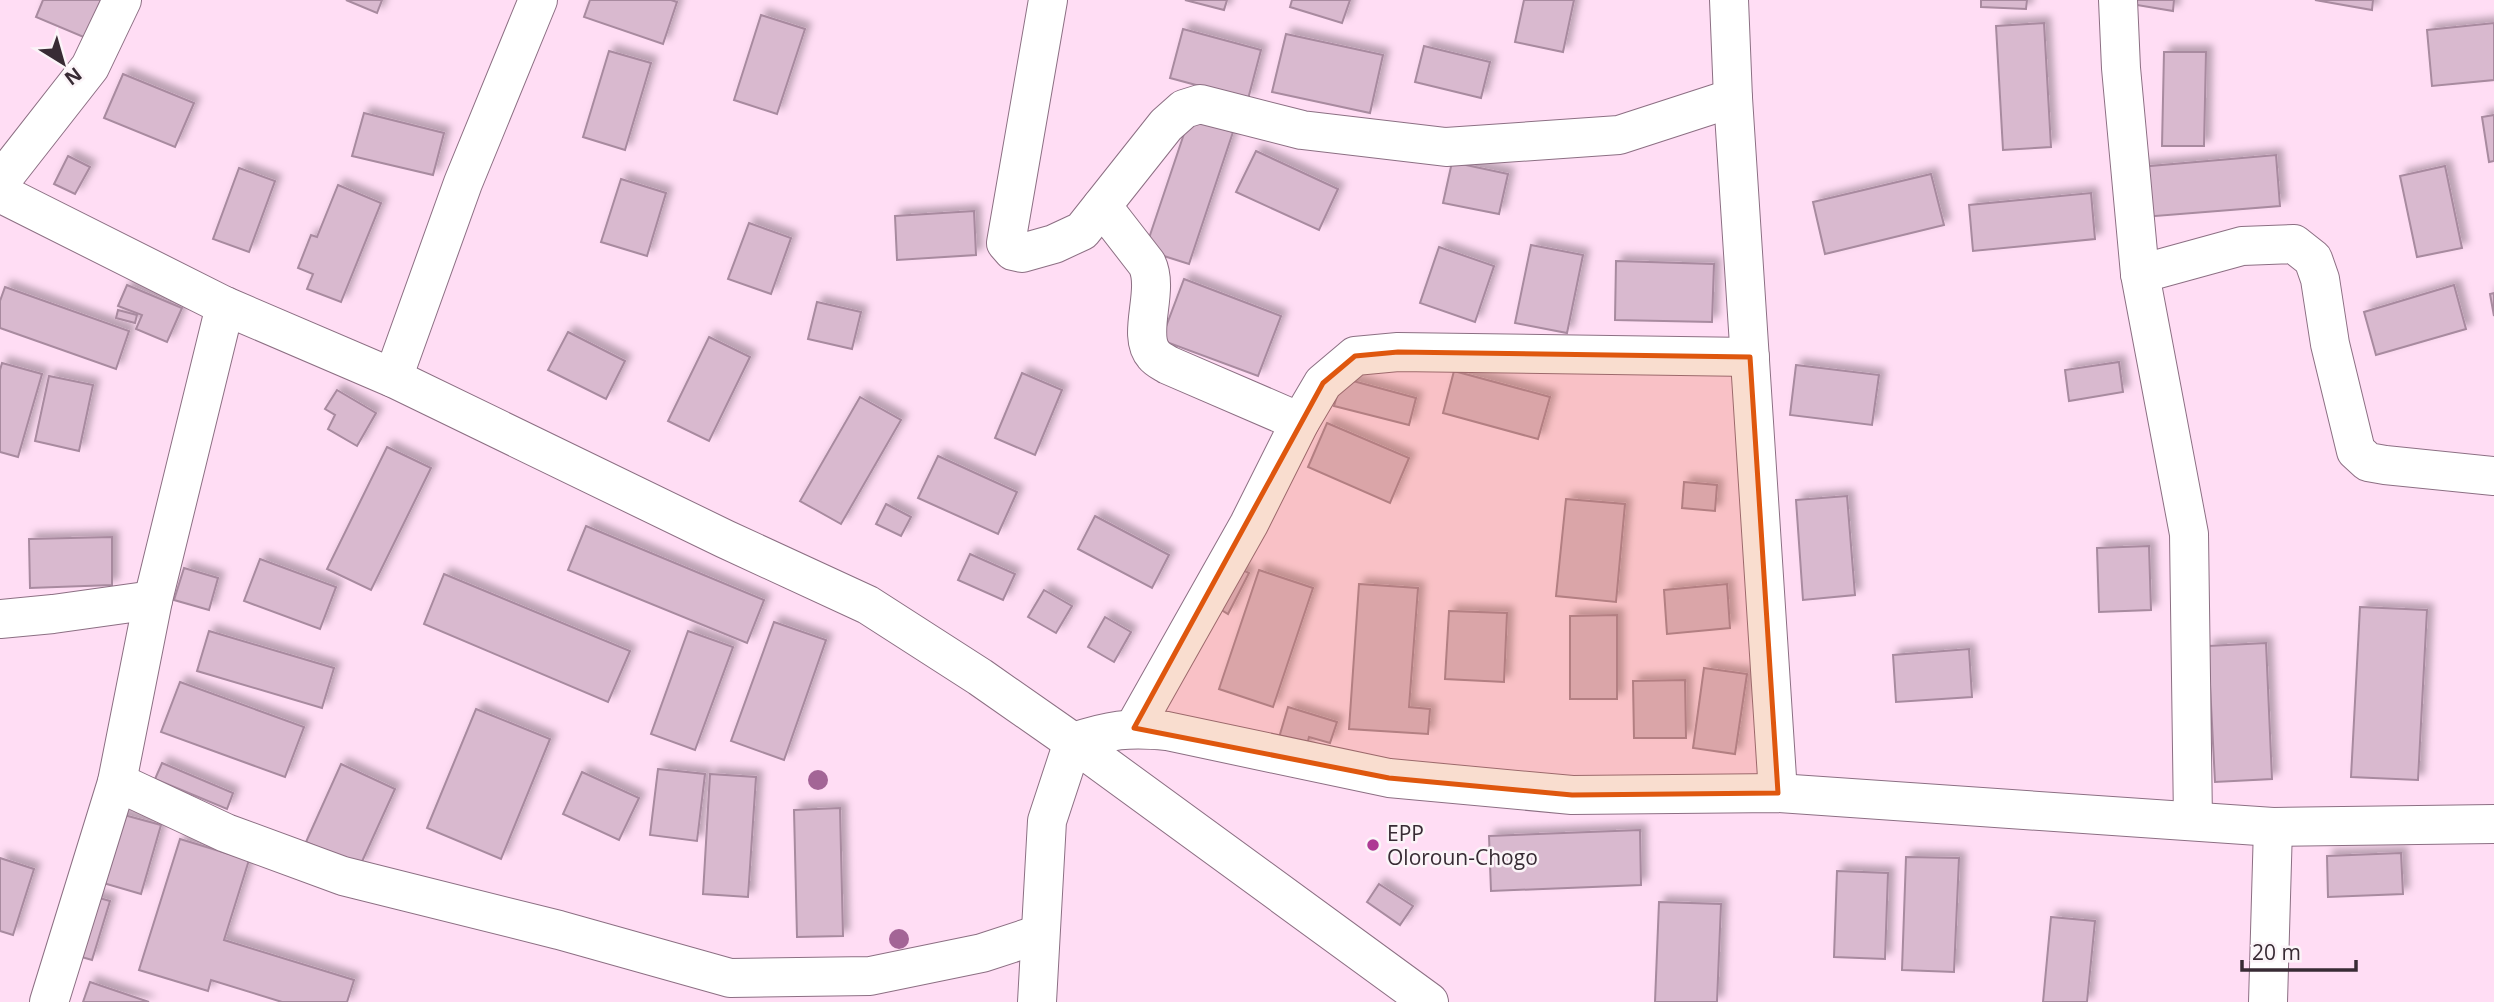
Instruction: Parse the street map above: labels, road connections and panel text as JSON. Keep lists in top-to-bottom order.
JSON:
{
  "places": ["EPP Oloroun-Chogo"],
  "scale_bar": "20 m",
  "north": "bottom right"
}
